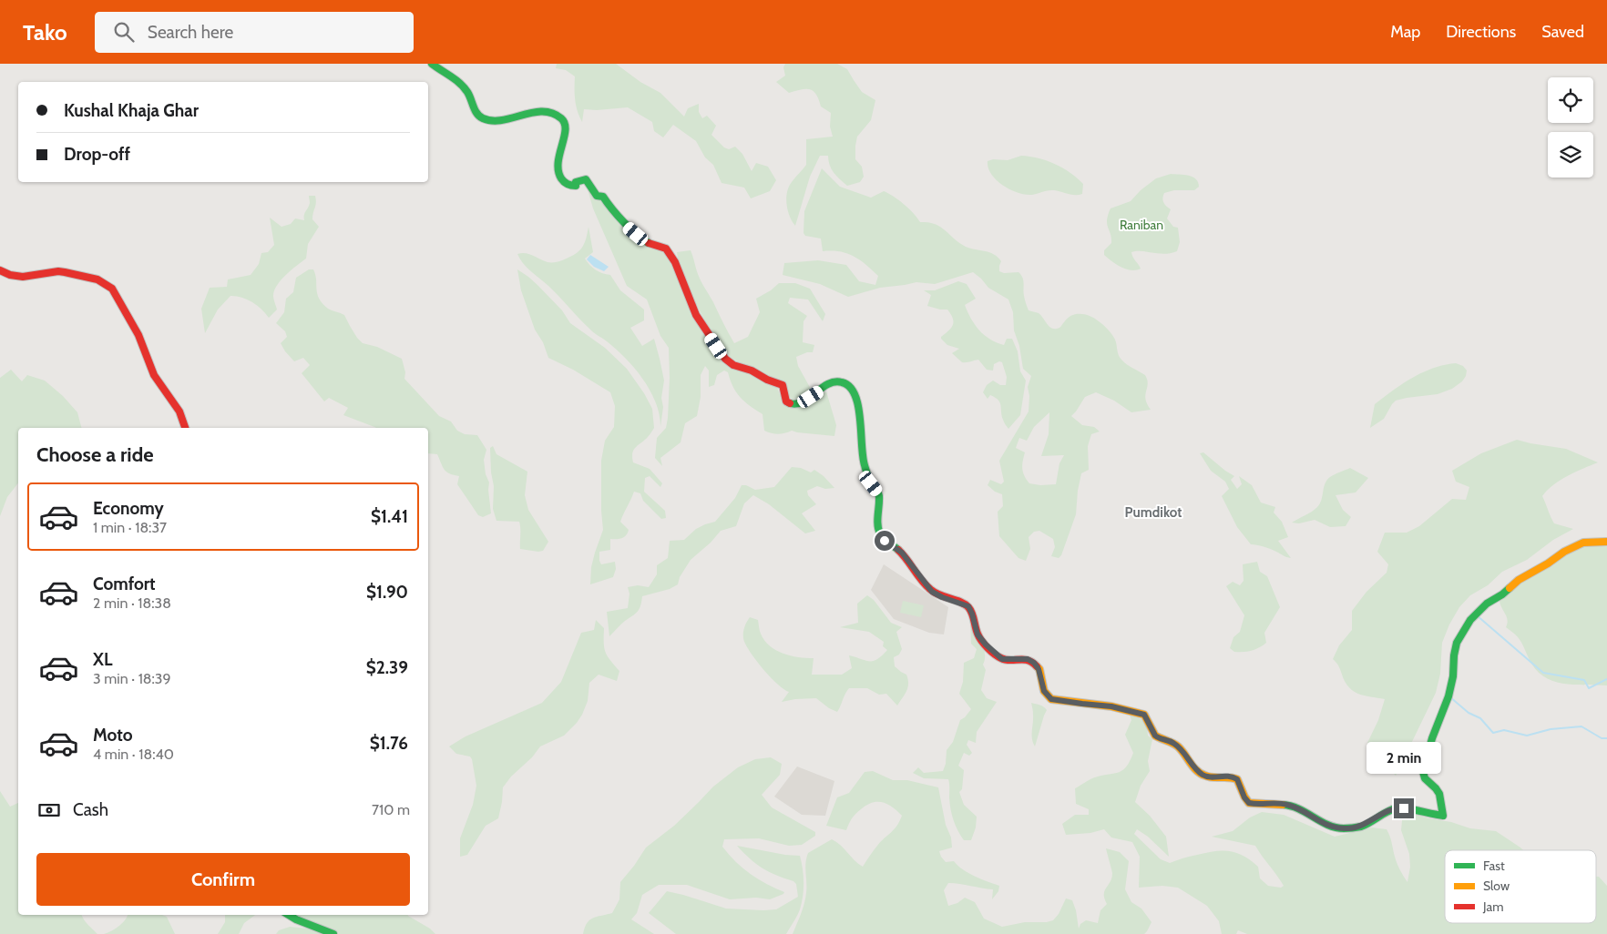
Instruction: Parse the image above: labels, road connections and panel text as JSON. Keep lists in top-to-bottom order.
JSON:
{
  "districts": ["Pumdikot"],
  "parks": ["Raniban"],
  "legend": ["Fast", "Slow", "Jam"],
  "page": {
    "header": "Tako",
    "search": "Search here",
    "nav": ["Map", "Directions", "Saved"],
    "banner": ["Kushal Khaja Ghar", "Drop-off"],
    "heading": "Choose a ride",
    "list": [
      {
        "name": "Economy",
        "note": "1 min · 18:37",
        "value": "$1.41"
      },
      {
        "name": "Comfort",
        "note": "2 min · 18:38",
        "value": "$1.90"
      },
      {
        "name": "XL",
        "note": "3 min · 18:39",
        "value": "$2.39"
      },
      {
        "name": "Moto",
        "note": "4 min · 18:40",
        "value": "$1.76"
      }
    ],
    "bubble": "2 min",
    "pay": ["Cash", "710 m"],
    "buttons": "Confirm"
  }
}
